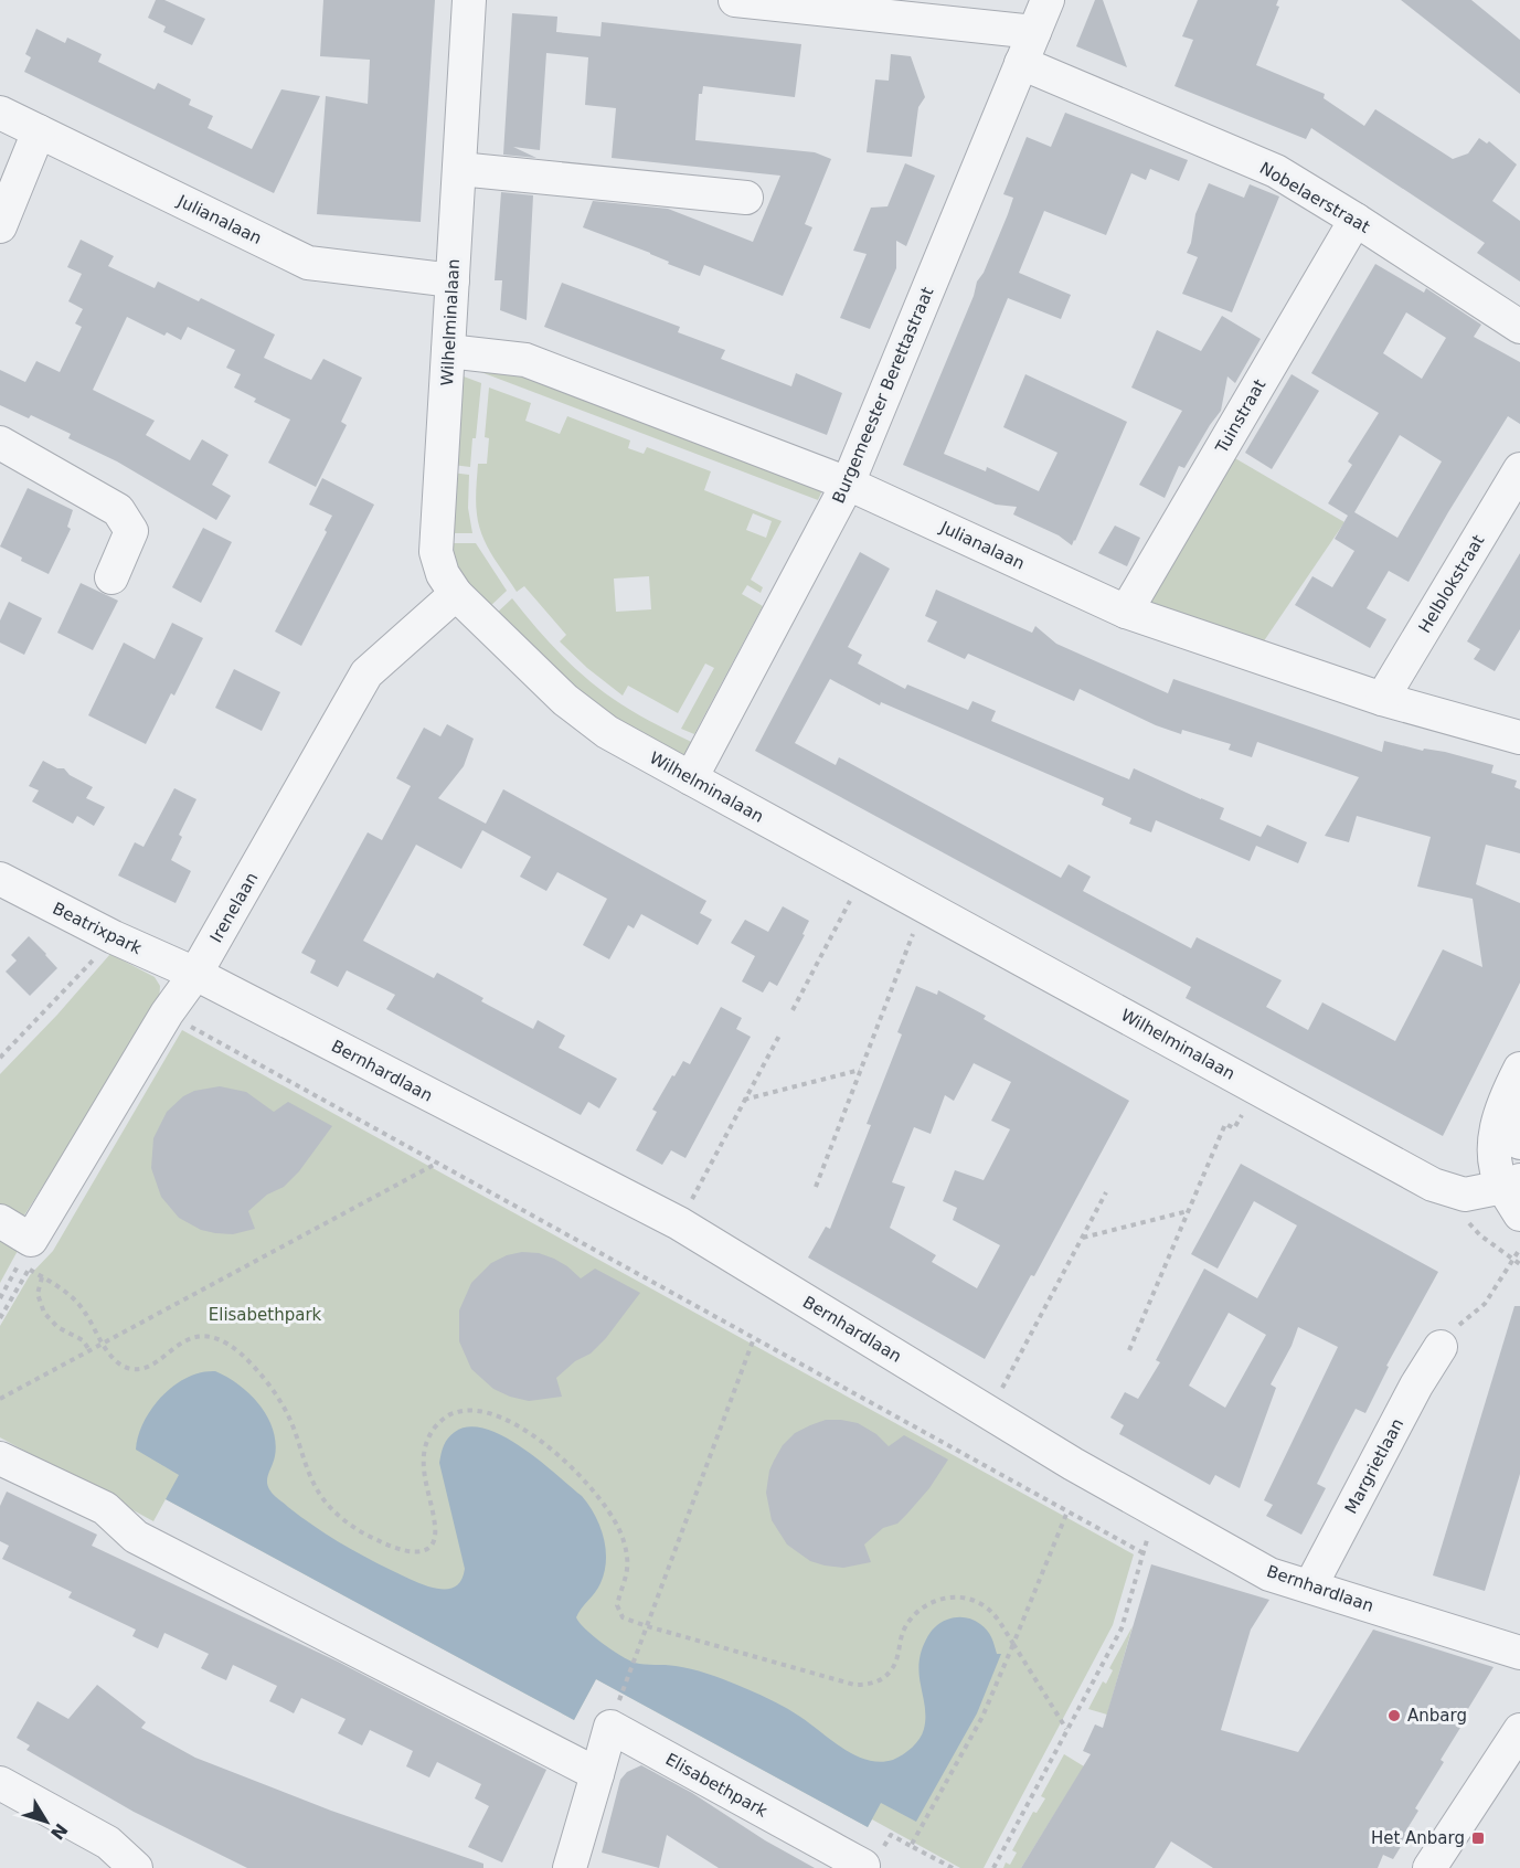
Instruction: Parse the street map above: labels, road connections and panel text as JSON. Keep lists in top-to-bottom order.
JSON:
{
  "streets": {
    "street": [
      "Nobelaerstraat",
      "Julianalaan",
      "Wilhelminalaan",
      "Burgemeester Berettastraat",
      "Tuinstraat",
      "Helblokstraat",
      "Irenelaan",
      "Beatrixpark",
      "Bernhardlaan",
      "Margrietlaan",
      "Elisabethpark"
    ]
  },
  "crossings": [
    ["Nobelaerstraat", "Burgemeester Berettastraat"],
    ["Nobelaerstraat", "Tuinstraat"],
    ["Julianalaan", "Wilhelminalaan"],
    ["Julianalaan", "Burgemeester Berettastraat"],
    ["Julianalaan", "Tuinstraat"],
    ["Julianalaan", "Helblokstraat"],
    ["Wilhelminalaan", "Burgemeester Berettastraat"],
    ["Wilhelminalaan", "Irenelaan"],
    ["Irenelaan", "Beatrixpark"],
    ["Irenelaan", "Bernhardlaan"],
    ["Beatrixpark", "Bernhardlaan"],
    ["Bernhardlaan", "Margrietlaan"]
  ],
  "parks": ["Elisabethpark"],
  "places": {
    "other": ["Anbarg"],
    "transit": ["Het Anbarg"]
  },
  "north": "bottom right"
}
